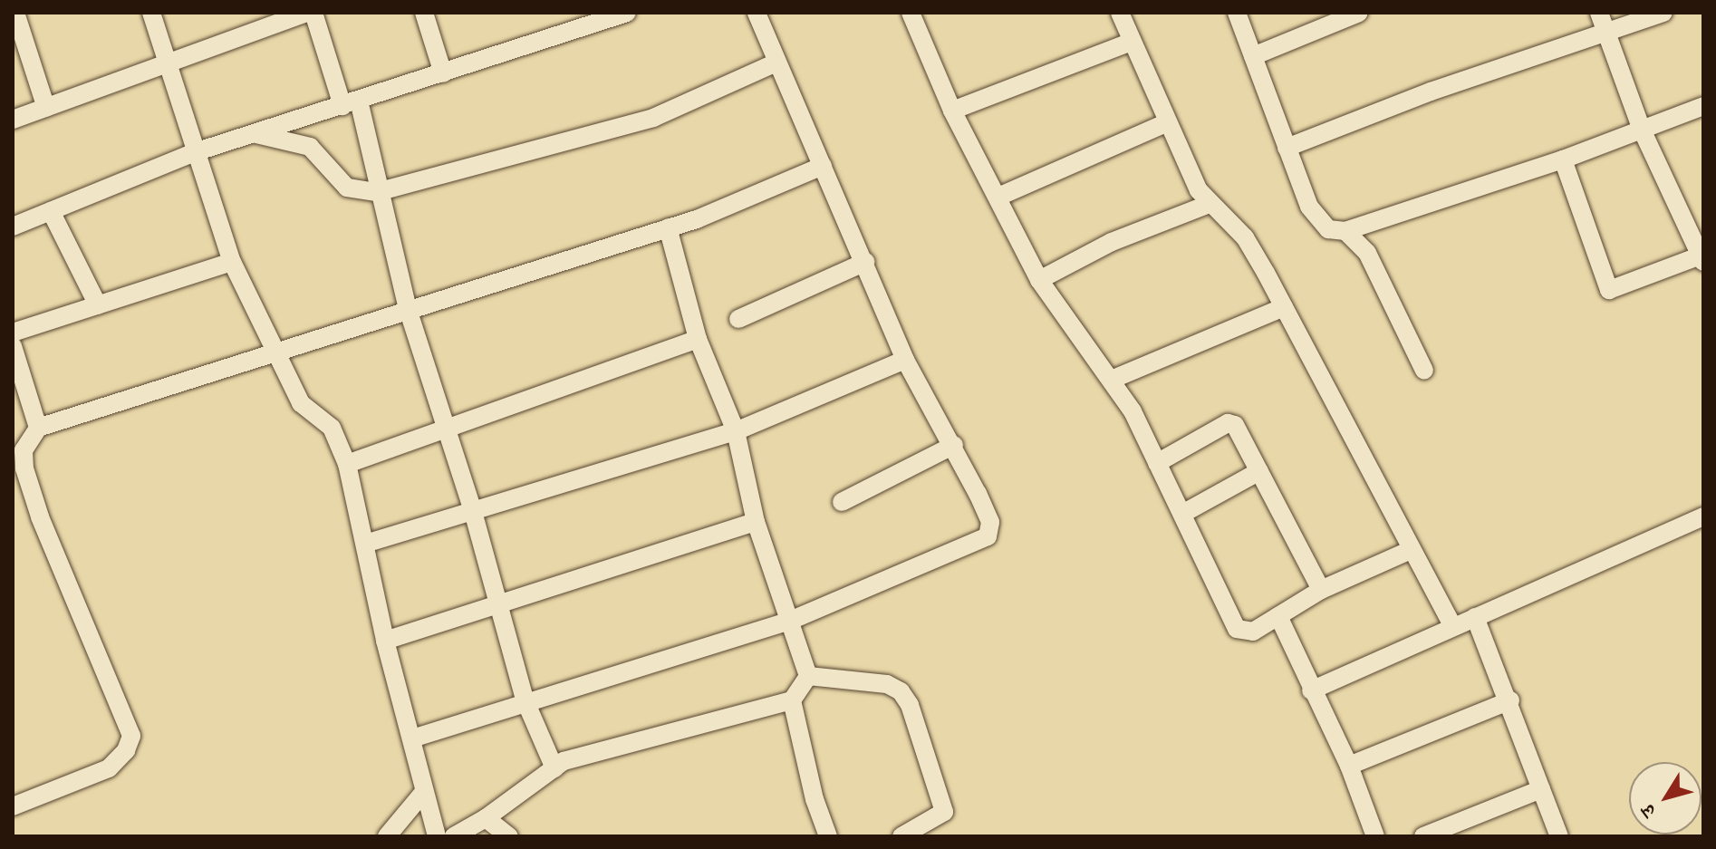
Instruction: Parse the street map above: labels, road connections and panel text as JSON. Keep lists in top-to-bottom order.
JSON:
{
  "north": "bottom left"
}
